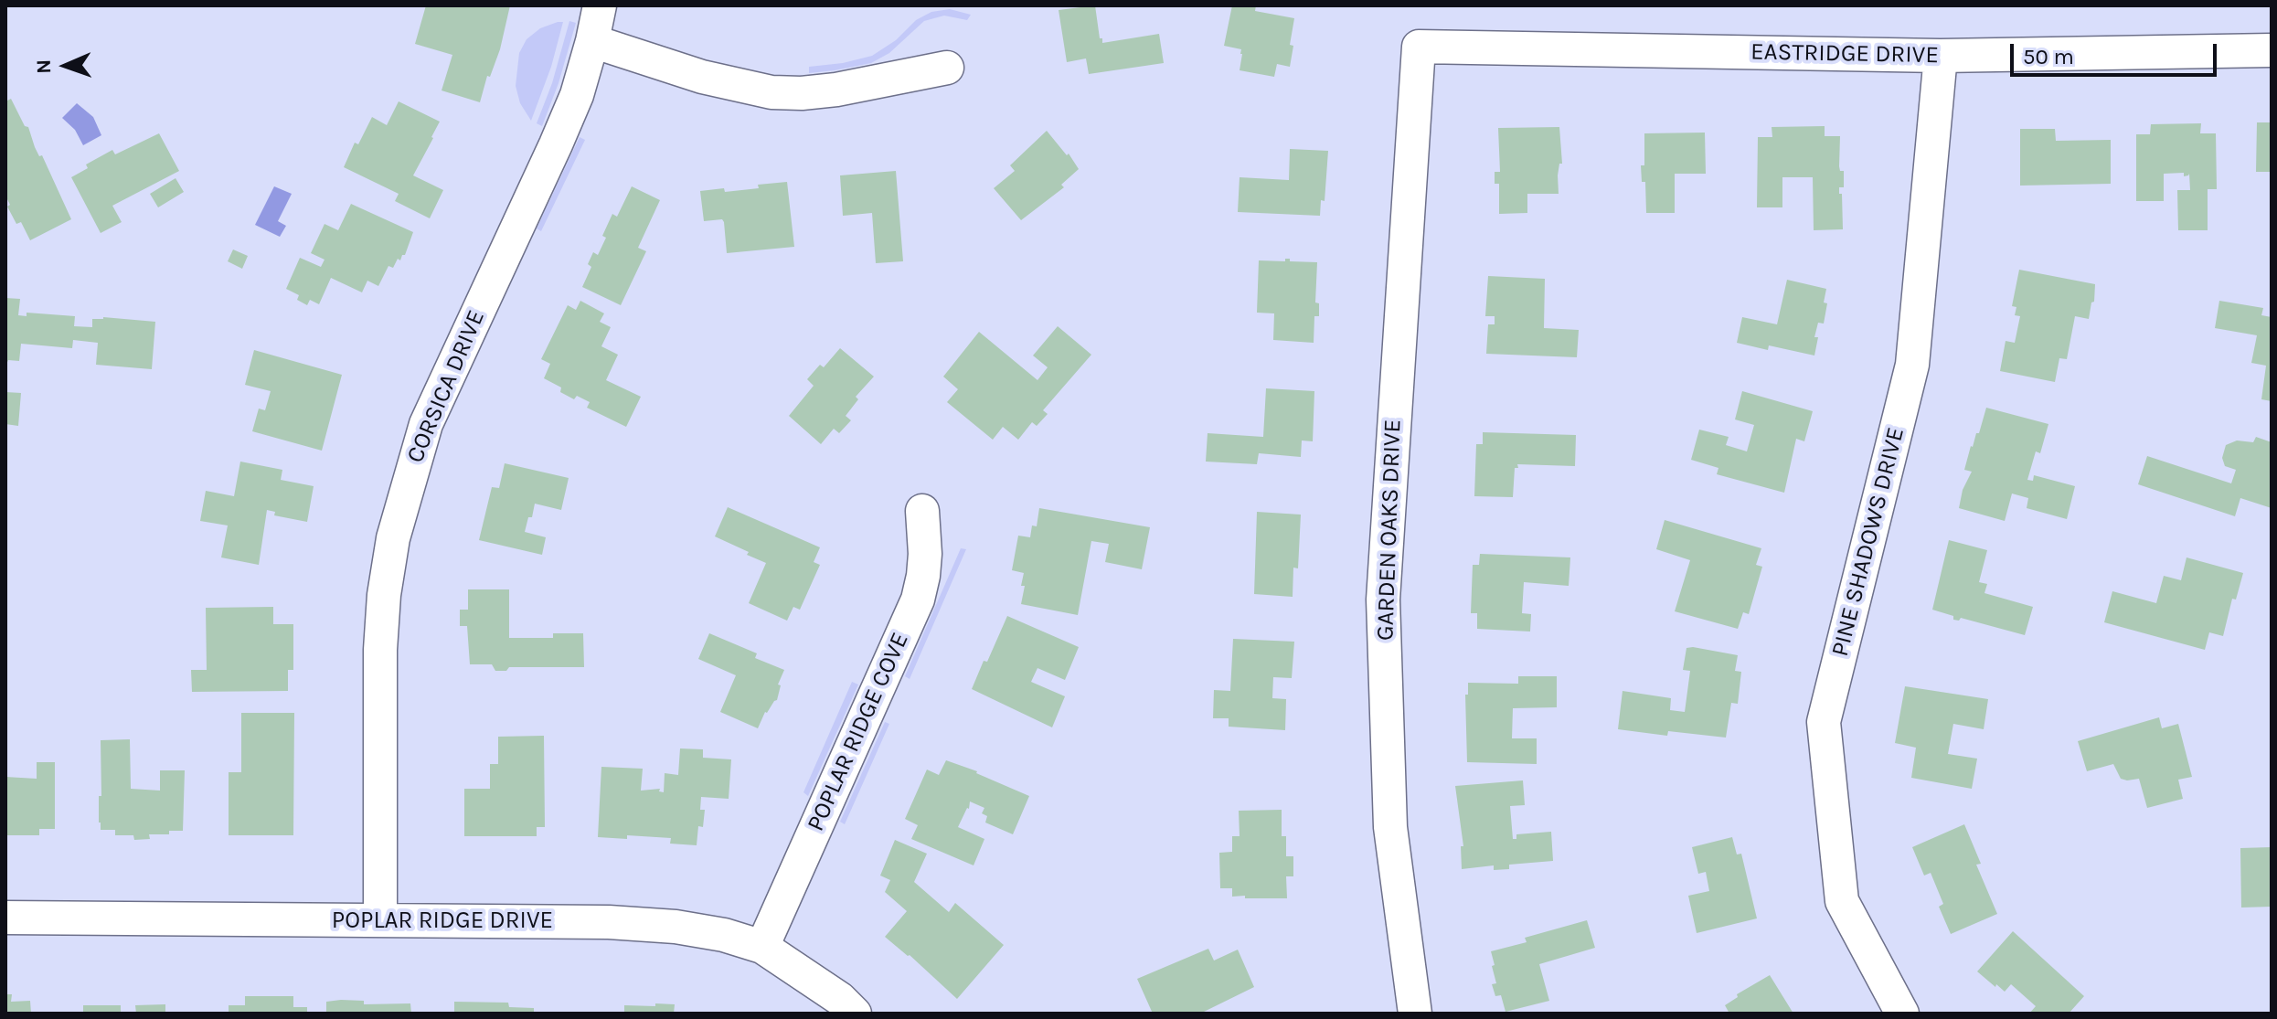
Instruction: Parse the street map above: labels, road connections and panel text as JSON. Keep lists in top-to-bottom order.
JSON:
{
  "streets": {
    "street": [
      "EASTRIDGE DRIVE",
      "CORSICA DRIVE",
      "GARDEN OAKS DRIVE",
      "PINE SHADOWS DRIVE",
      "POPLAR RIDGE COVE",
      "POPLAR RIDGE DRIVE"
    ]
  },
  "crossings": [
    ["EASTRIDGE DRIVE", "GARDEN OAKS DRIVE"],
    ["EASTRIDGE DRIVE", "PINE SHADOWS DRIVE"],
    ["CORSICA DRIVE", "POPLAR RIDGE DRIVE"],
    ["POPLAR RIDGE COVE", "POPLAR RIDGE DRIVE"]
  ],
  "scale_bar": "50 m",
  "north": "left"
}
